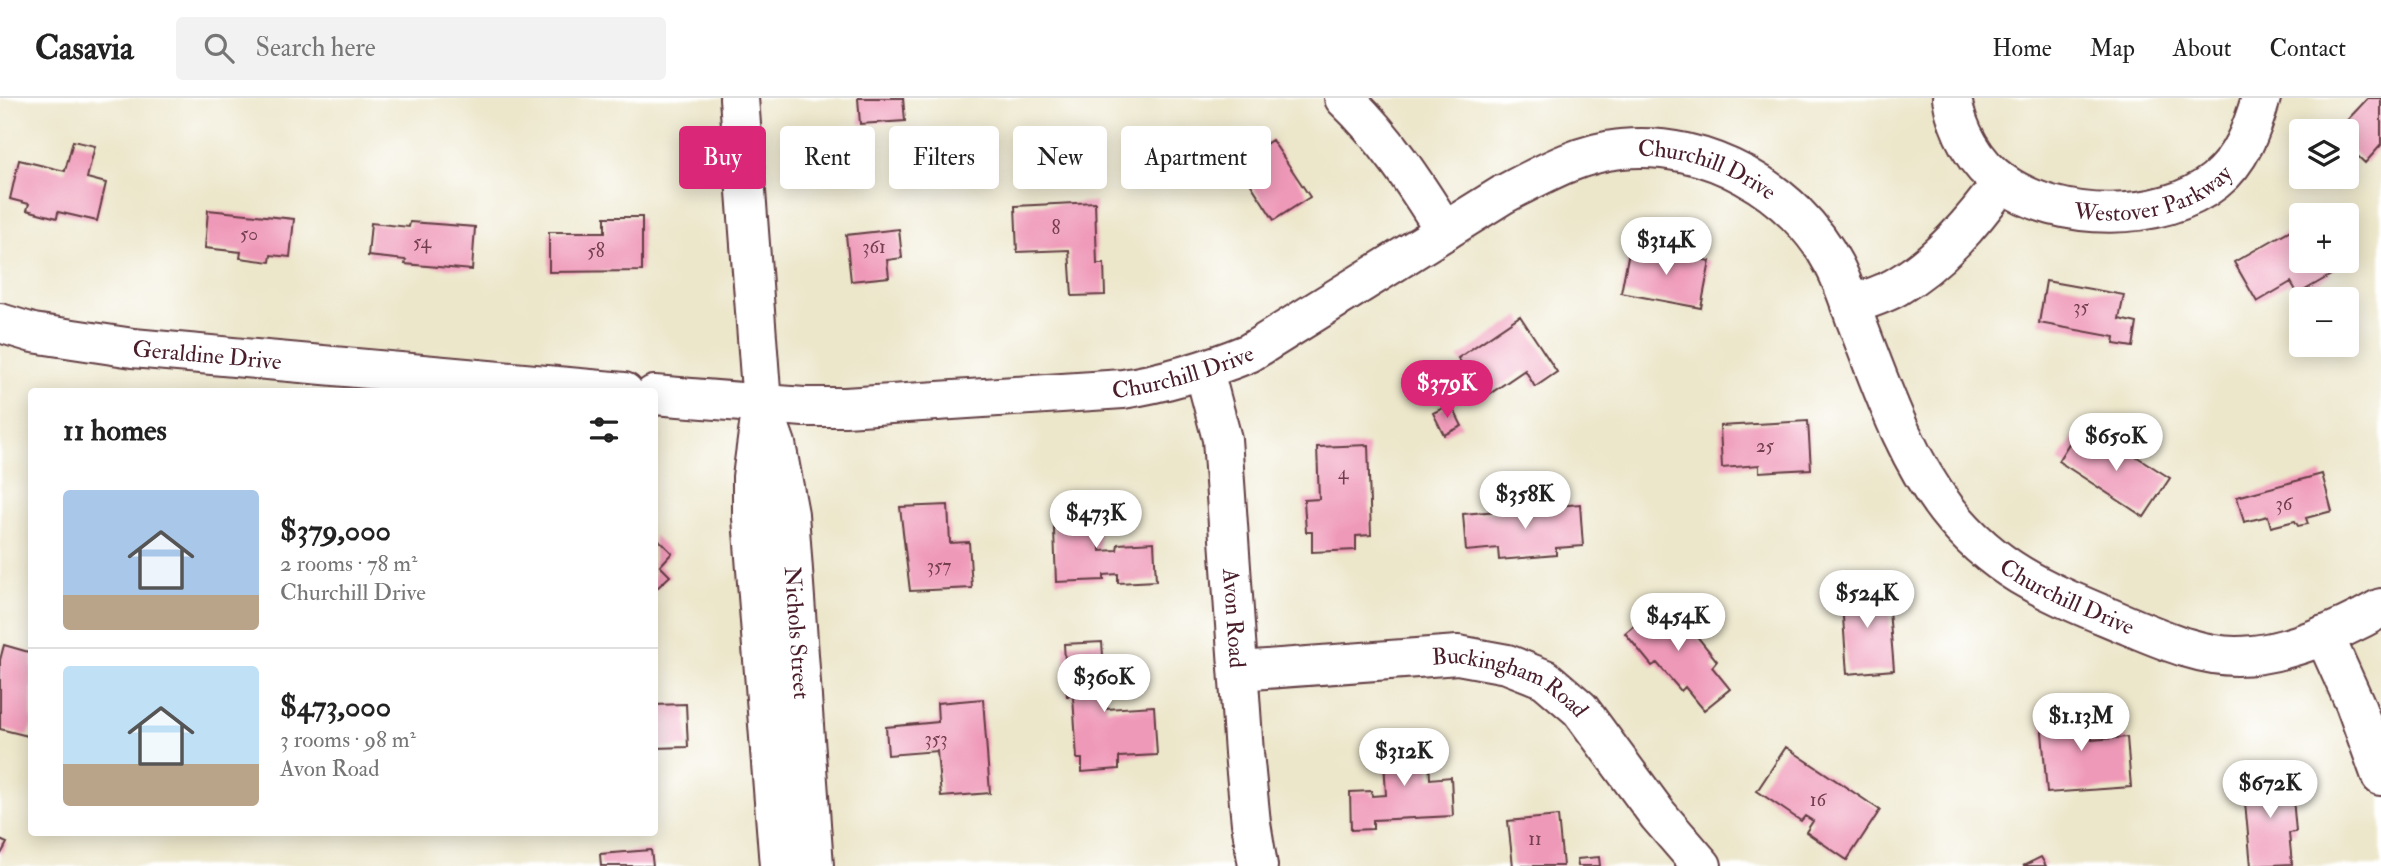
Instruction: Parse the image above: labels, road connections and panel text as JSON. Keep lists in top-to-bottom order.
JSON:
{
  "streets": {
    "street": [
      "Churchill Drive",
      "Westover Parkway",
      "Geraldine Drive",
      "Avon Road",
      "Nichols Street",
      "Buckingham Road"
    ]
  },
  "crossings": [
    ["Churchill Drive", "Avon Road"],
    ["Churchill Drive", "Nichols Street"],
    ["Avon Road", "Buckingham Road"]
  ],
  "house_numbers": [
    "8",
    "50",
    "54",
    "361",
    "58",
    "35",
    "25",
    "4",
    "36",
    "357",
    "353",
    "16",
    "11"
  ],
  "page": {
    "header": "Casavia",
    "search": "Search here",
    "nav": [
      "Home",
      "Map",
      "About",
      "Contact"
    ],
    "map_buttons": ["+", "−"],
    "chip": [
      "Buy",
      "Rent",
      "Filters",
      "New",
      "Apartment"
    ],
    "price": [
      "$314K",
      "$379K",
      "$650K",
      "$358K",
      "$473K",
      "$524K",
      "$454K",
      "$360K",
      "$1.13M",
      "$312K",
      "$672K"
    ],
    "heading": "11 homes",
    "list": [
      {
        "name": "$379,000",
        "note": "2 rooms · 78 m² · Churchill Drive"
      },
      {
        "name": "$473,000",
        "note": "3 rooms · 98 m² · Avon Road"
      }
    ]
  }
}
